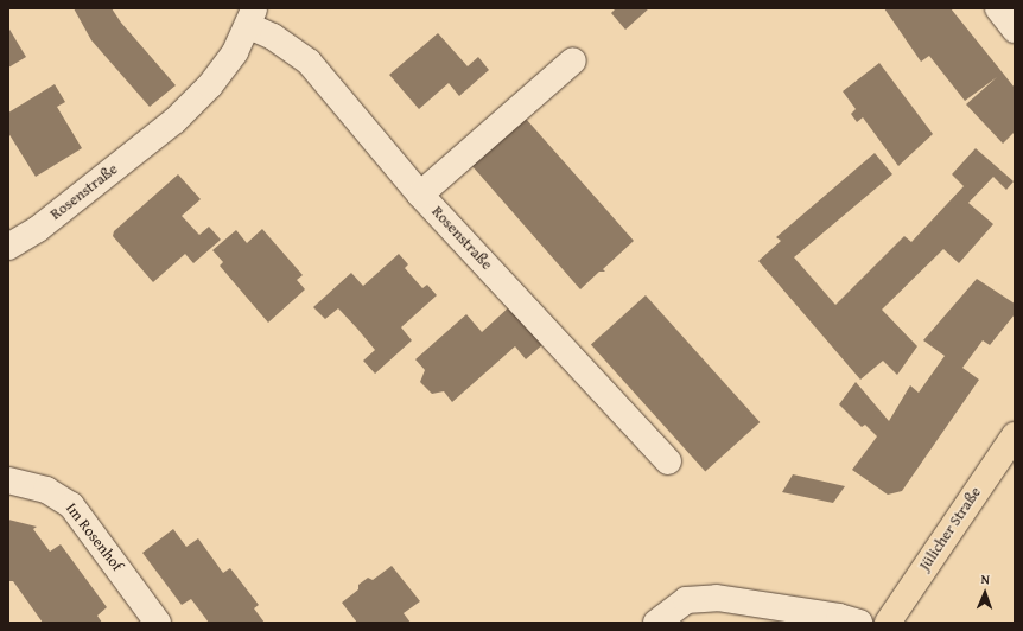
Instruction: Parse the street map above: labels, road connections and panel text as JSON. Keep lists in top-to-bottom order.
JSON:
{
  "streets": {
    "main road": ["Jülicher Straße"],
    "street": ["Rosenstraße", "Im Rosenhof"]
  },
  "north": "top"
}
